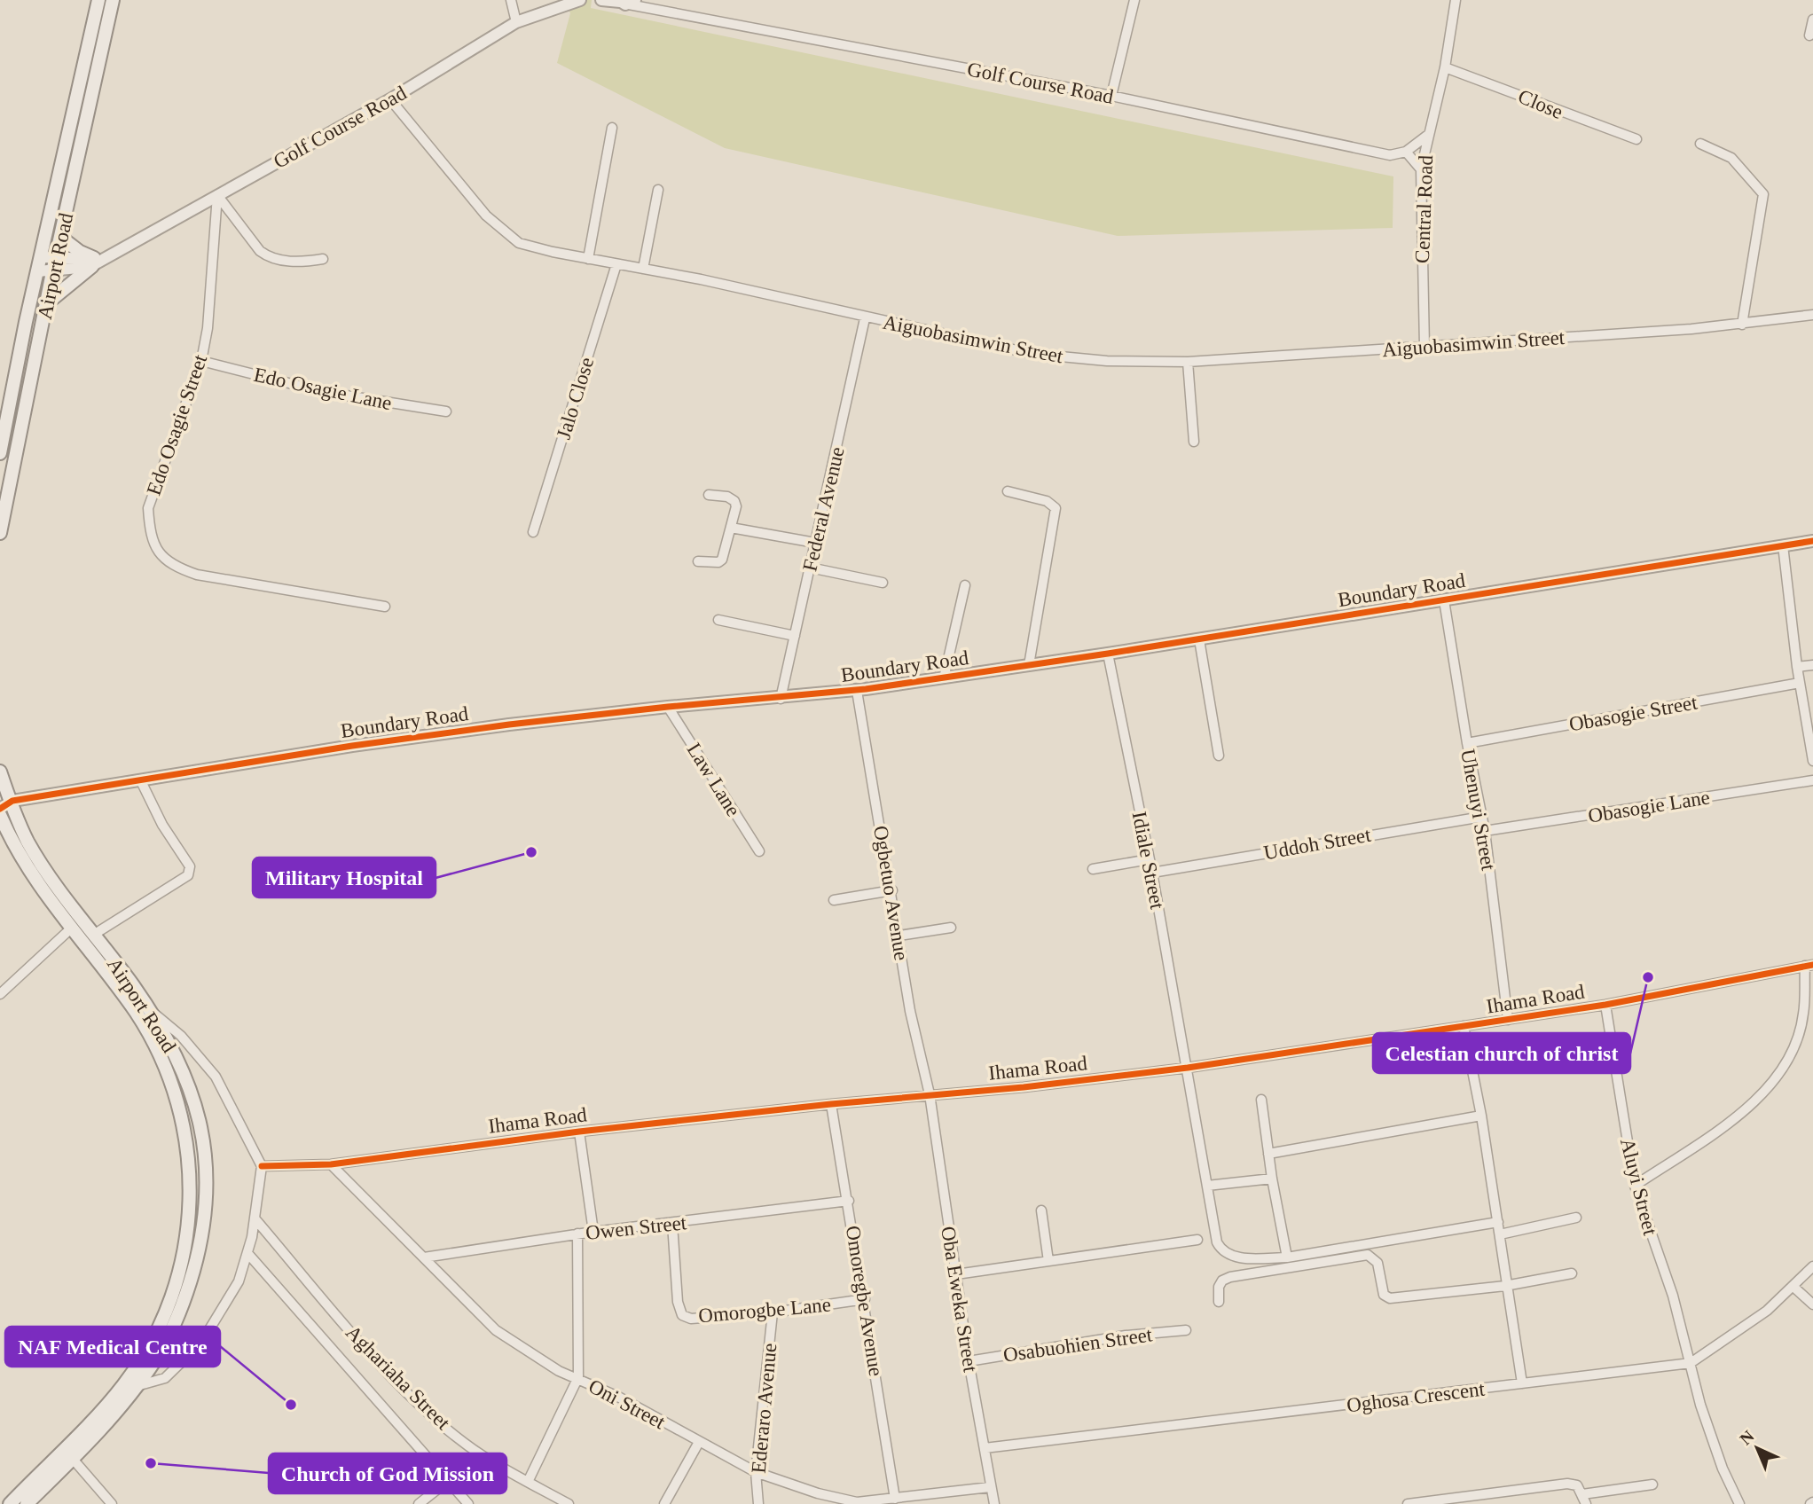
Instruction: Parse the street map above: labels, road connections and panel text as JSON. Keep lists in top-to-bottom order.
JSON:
{
  "streets": {
    "main road": ["Airport Road"],
    "street": [
      "Golf Course Road",
      "Close",
      "Central Road",
      "Aiguobasimwin Street",
      "Edo Osagie Lane",
      "Jalo Close",
      "Edo Osagie Street",
      "Federal Avenue",
      "Boundary Road",
      "Obasogie Street",
      "Law Lane",
      "Obasogie Lane",
      "Uhenuyi Street",
      "Uddoh Street",
      "Idiale Street",
      "Ogbetuo Avenue",
      "Ihama Road",
      "Aluyi Street",
      "Owen Street",
      "Oba Eweka Street",
      "Omoregbe Avenue",
      "Omorogbe Lane",
      "Osabuohien Street",
      "Aghariaha Street",
      "Oghosa Crescent",
      "Oni Street",
      "Ederaro Avenue"
    ]
  },
  "crossings": [
    ["Golf Course Road", "Airport Road"],
    ["Golf Course Road", "Aiguobasimwin Street"],
    ["Golf Course Road", "Edo Osagie Street"],
    ["Close", "Central Road"],
    ["Central Road", "Aiguobasimwin Street"],
    ["Airport Road", "Boundary Road"],
    ["Aiguobasimwin Street", "Jalo Close"],
    ["Aiguobasimwin Street", "Federal Avenue"],
    ["Edo Osagie Lane", "Edo Osagie Street"],
    ["Federal Avenue", "Boundary Road"],
    ["Boundary Road", "Law Lane"],
    ["Boundary Road", "Uhenuyi Street"],
    ["Boundary Road", "Idiale Street"],
    ["Boundary Road", "Ogbetuo Avenue"],
    ["Obasogie Street", "Uhenuyi Street"],
    ["Obasogie Lane", "Uhenuyi Street"],
    ["Uhenuyi Street", "Uddoh Street"],
    ["Uhenuyi Street", "Ihama Road"],
    ["Uddoh Street", "Idiale Street"],
    ["Idiale Street", "Ihama Road"],
    ["Ogbetuo Avenue", "Ihama Road"],
    ["Ogbetuo Avenue", "Oba Eweka Street"],
    ["Ihama Road", "Aluyi Street"],
    ["Ihama Road", "Oba Eweka Street"],
    ["Ihama Road", "Omoregbe Avenue"],
    ["Ihama Road", "Oni Street"],
    ["Aluyi Street", "Oghosa Crescent"],
    ["Owen Street", "Omoregbe Avenue"],
    ["Owen Street", "Omorogbe Lane"],
    ["Owen Street", "Oni Street"],
    ["Oba Eweka Street", "Osabuohien Street"],
    ["Oba Eweka Street", "Oghosa Crescent"],
    ["Oba Eweka Street", "Oni Street"],
    ["Omoregbe Avenue", "Omorogbe Lane"],
    ["Omoregbe Avenue", "Oni Street"],
    ["Omorogbe Lane", "Ederaro Avenue"],
    ["Oni Street", "Ederaro Avenue"]
  ],
  "places": [
    "Military Hospital",
    "Celestian church of christ",
    "NAF Medical Centre",
    "Church of God Mission"
  ],
  "north": "top left"
}
